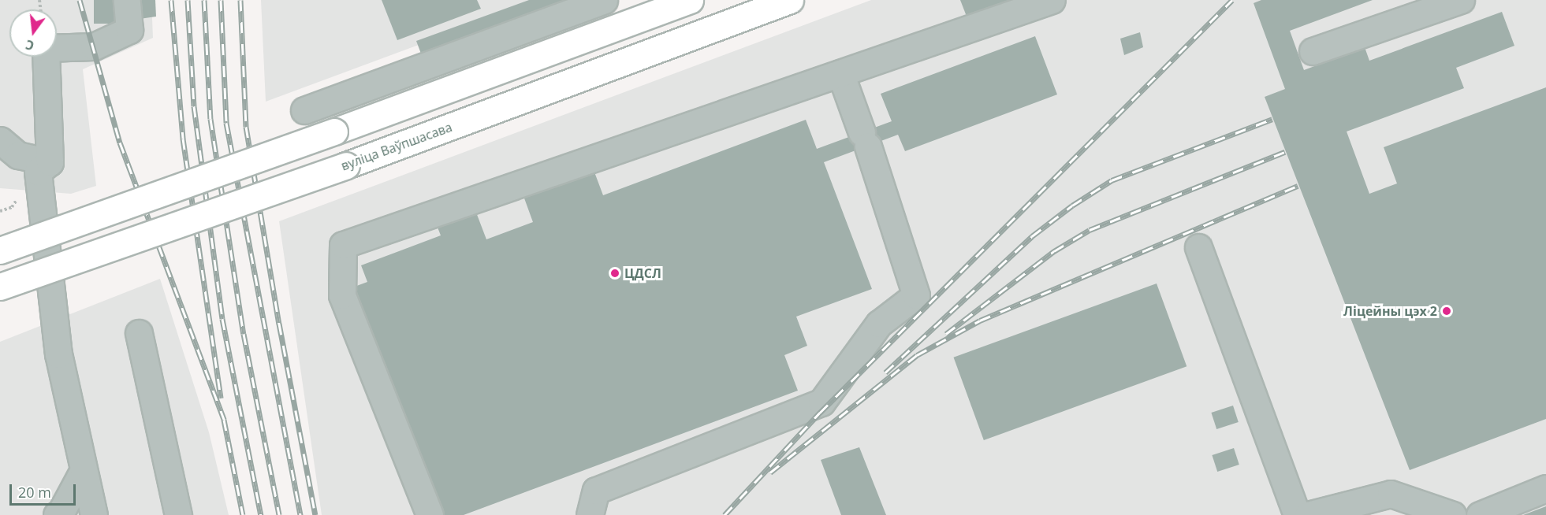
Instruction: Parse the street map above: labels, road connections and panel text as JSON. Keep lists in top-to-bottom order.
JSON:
{
  "streets": {
    "main road": ["вуліца Ваўпшасава"]
  },
  "places": ["ЦДСЛ", "Ліцейны цэх 2"],
  "scale_bar": "20 m",
  "north": "bottom"
}
